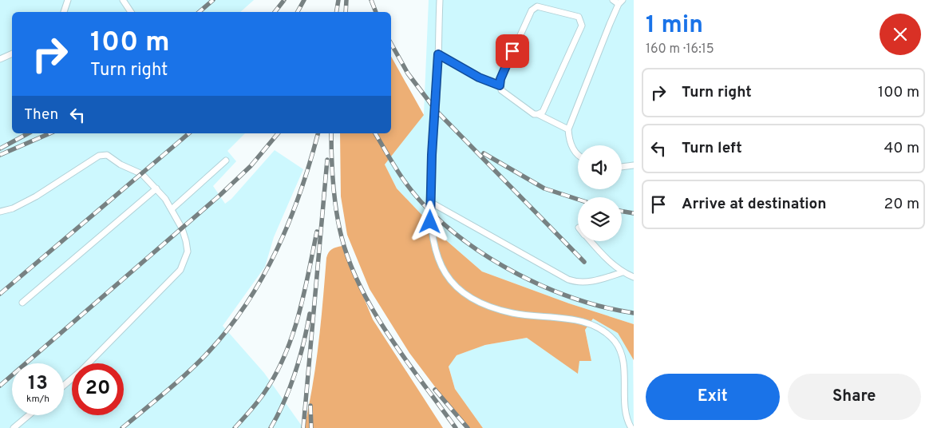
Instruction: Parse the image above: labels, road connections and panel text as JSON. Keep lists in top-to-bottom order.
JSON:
{
  "page": {
    "heading": ["1 min", "160 m · 16:15"],
    "turn": ["100 m", "Turn right"],
    "list": [
      {
        "name": "Turn right",
        "value": "100 m"
      },
      {
        "name": "Turn left",
        "value": "40 m"
      },
      {
        "name": "Arrive at destination",
        "value": "20 m"
      }
    ],
    "then": "Then",
    "speed": "13 km/h",
    "limit": "20",
    "buttons": ["Exit", "Share"]
  }
}
